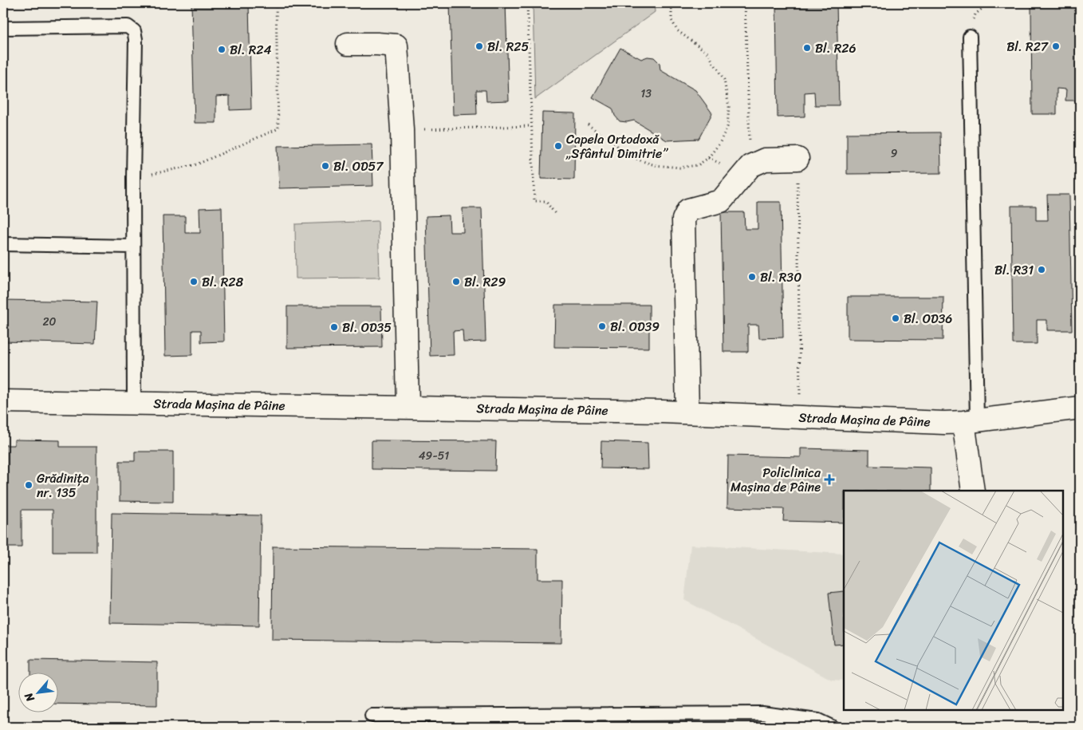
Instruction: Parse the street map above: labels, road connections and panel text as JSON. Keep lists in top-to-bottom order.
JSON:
{
  "streets": {
    "street": ["Strada Mașina de Pâine"]
  },
  "places": {
    "other": [
      "Bl. R25",
      "Bl. R27",
      "Bl. R26",
      "Bl. R24",
      "Capela Ortodoxă „Sfântul Dimitrie”",
      "Bl. OD57",
      "Bl. R31",
      "Bl. R30",
      "Bl. R28",
      "Bl. R29",
      "Bl. OD36",
      "Bl. OD39",
      "Bl. OD35",
      "Grădinița nr. 135"
    ],
    "health": ["Policlinica Mașina de Pâine"]
  },
  "house_numbers": [
    "13",
    "9",
    "20",
    "49-51"
  ],
  "north": "bottom left"
}
